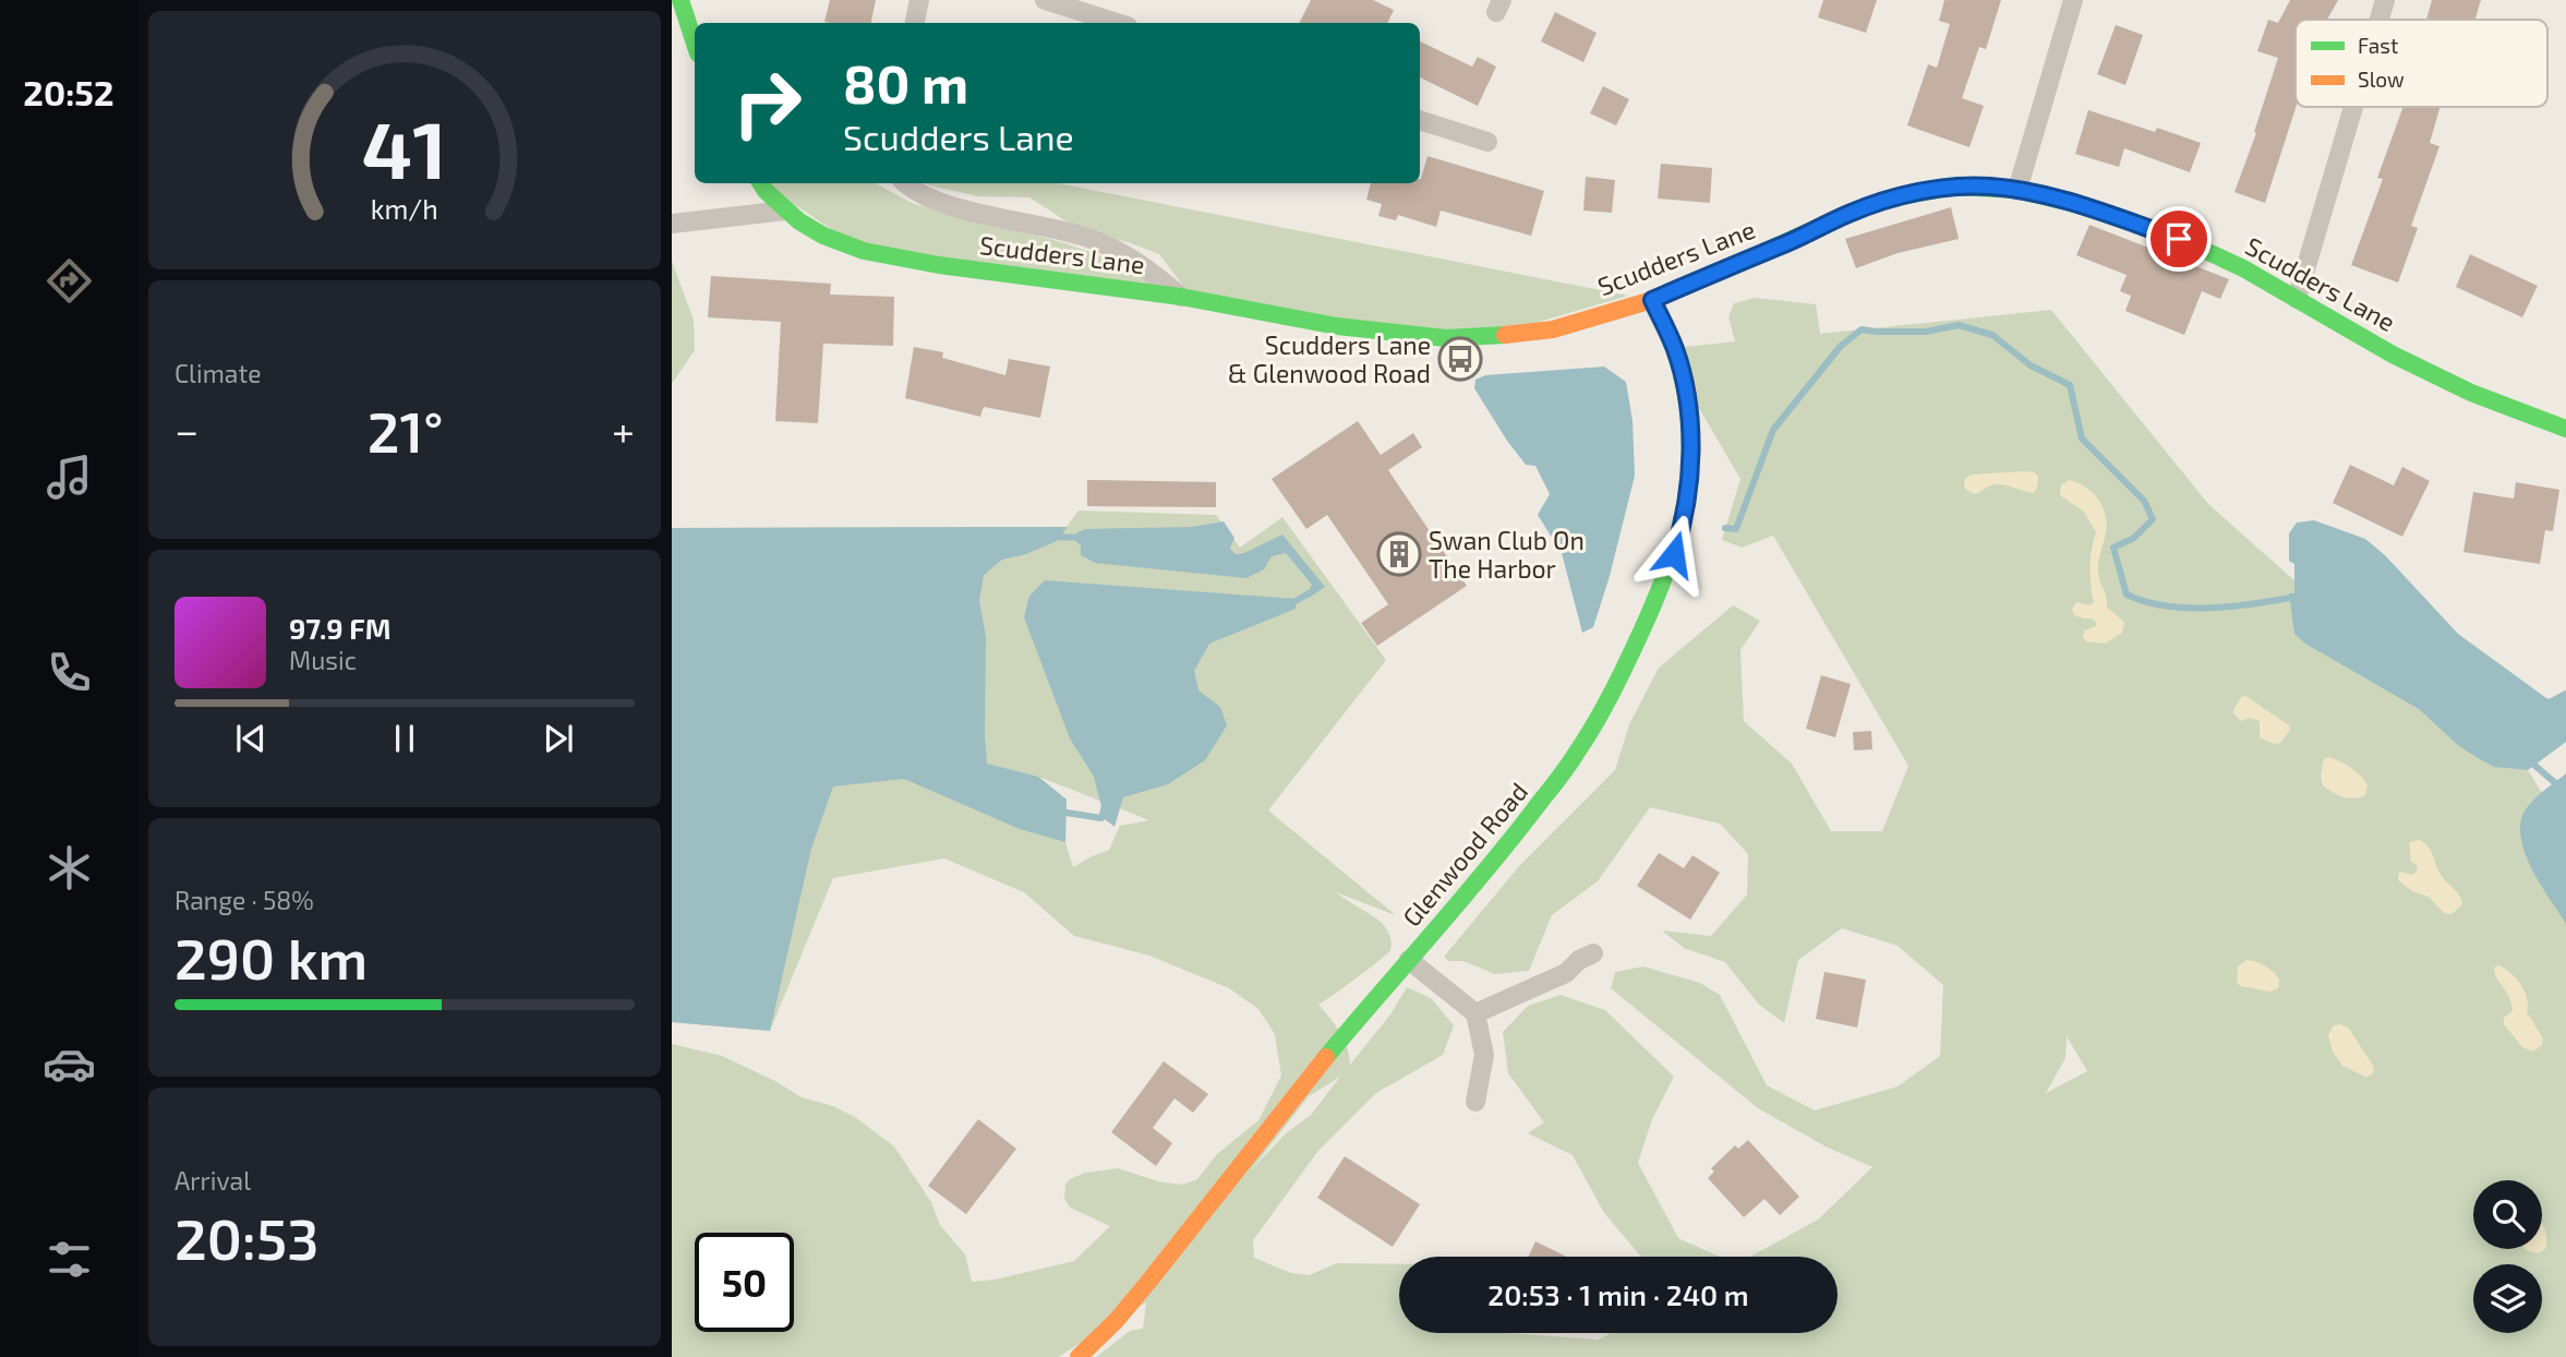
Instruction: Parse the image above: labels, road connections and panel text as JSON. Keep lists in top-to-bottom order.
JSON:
{
  "streets": {
    "main road": ["Scudders Lane", "Glenwood Road"]
  },
  "crossings": [
    ["Scudders Lane", "Glenwood Road"]
  ],
  "places": {
    "bus stop": ["Scudders Lane & Glenwood Road"],
    "building": ["Swan Club On The Harbor"]
  },
  "legend": ["Fast", "Slow"],
  "page": {
    "tabs": "20:52",
    "turn": ["80 m", "Scudders Lane"],
    "tile": [
      "Climate",
      ["Range · 58%", "290 km"],
      ["Arrival", "20:53"]
    ],
    "heat": ["−", "21°", "+"],
    "song": ["97.9 FM", "Music"],
    "limit": "50",
    "trip": "20:53 · 1 min · 240 m",
    "gauge": ["41", "km/h"]
  }
}
